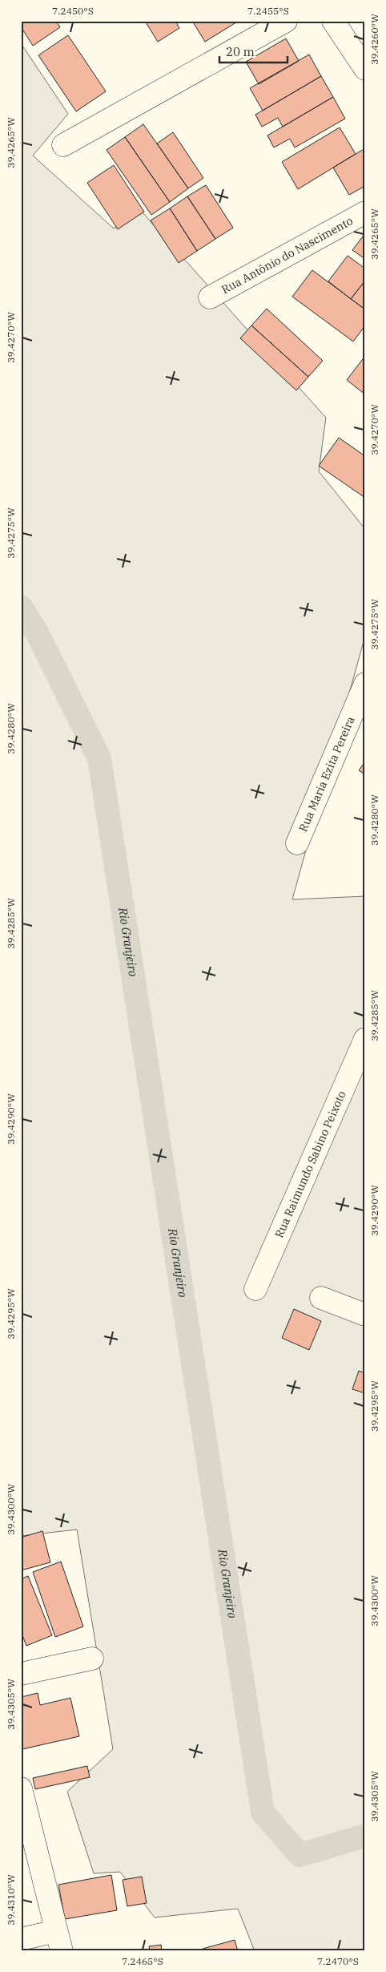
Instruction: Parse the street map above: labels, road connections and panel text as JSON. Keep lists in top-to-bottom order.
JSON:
{
  "streets": {
    "street": ["Rua Antônio do Nascimento", "Rua Maria Ezita Pereira", "Rua Raimundo Sabino Peixoto"]
  },
  "water": ["Rio Granjeiro"],
  "scale_bar": "20 m",
  "coordinates": [
    "7.2450°S",
    "7.2455°S",
    "39.4260°W",
    "39.4265°W",
    "39.4270°W",
    "39.4275°W",
    "39.4280°W",
    "39.4285°W",
    "39.4290°W",
    "39.4295°W",
    "39.4300°W",
    "39.4305°W",
    "39.4310°W",
    "7.2465°S",
    "7.2470°S"
  ]
}
